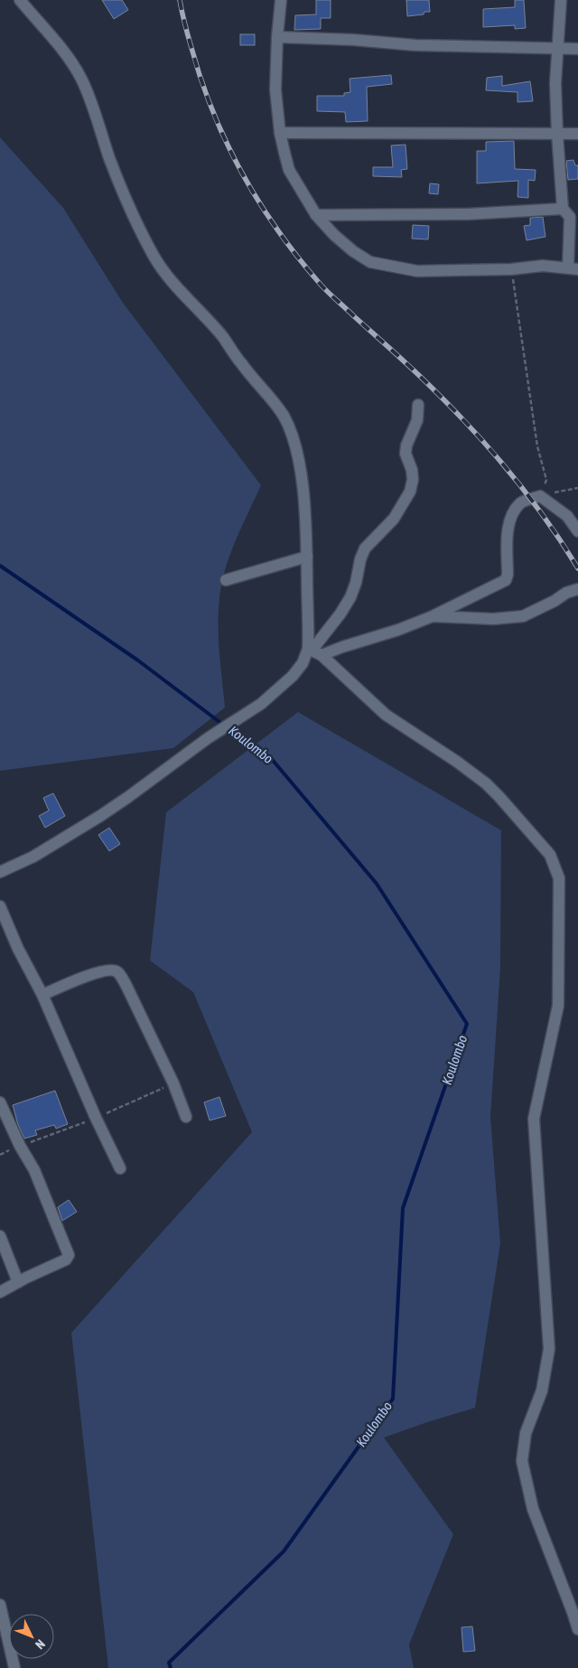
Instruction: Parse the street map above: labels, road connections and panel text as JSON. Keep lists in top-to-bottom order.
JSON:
{
  "water": ["Koulombo"],
  "north": "bottom right"
}
